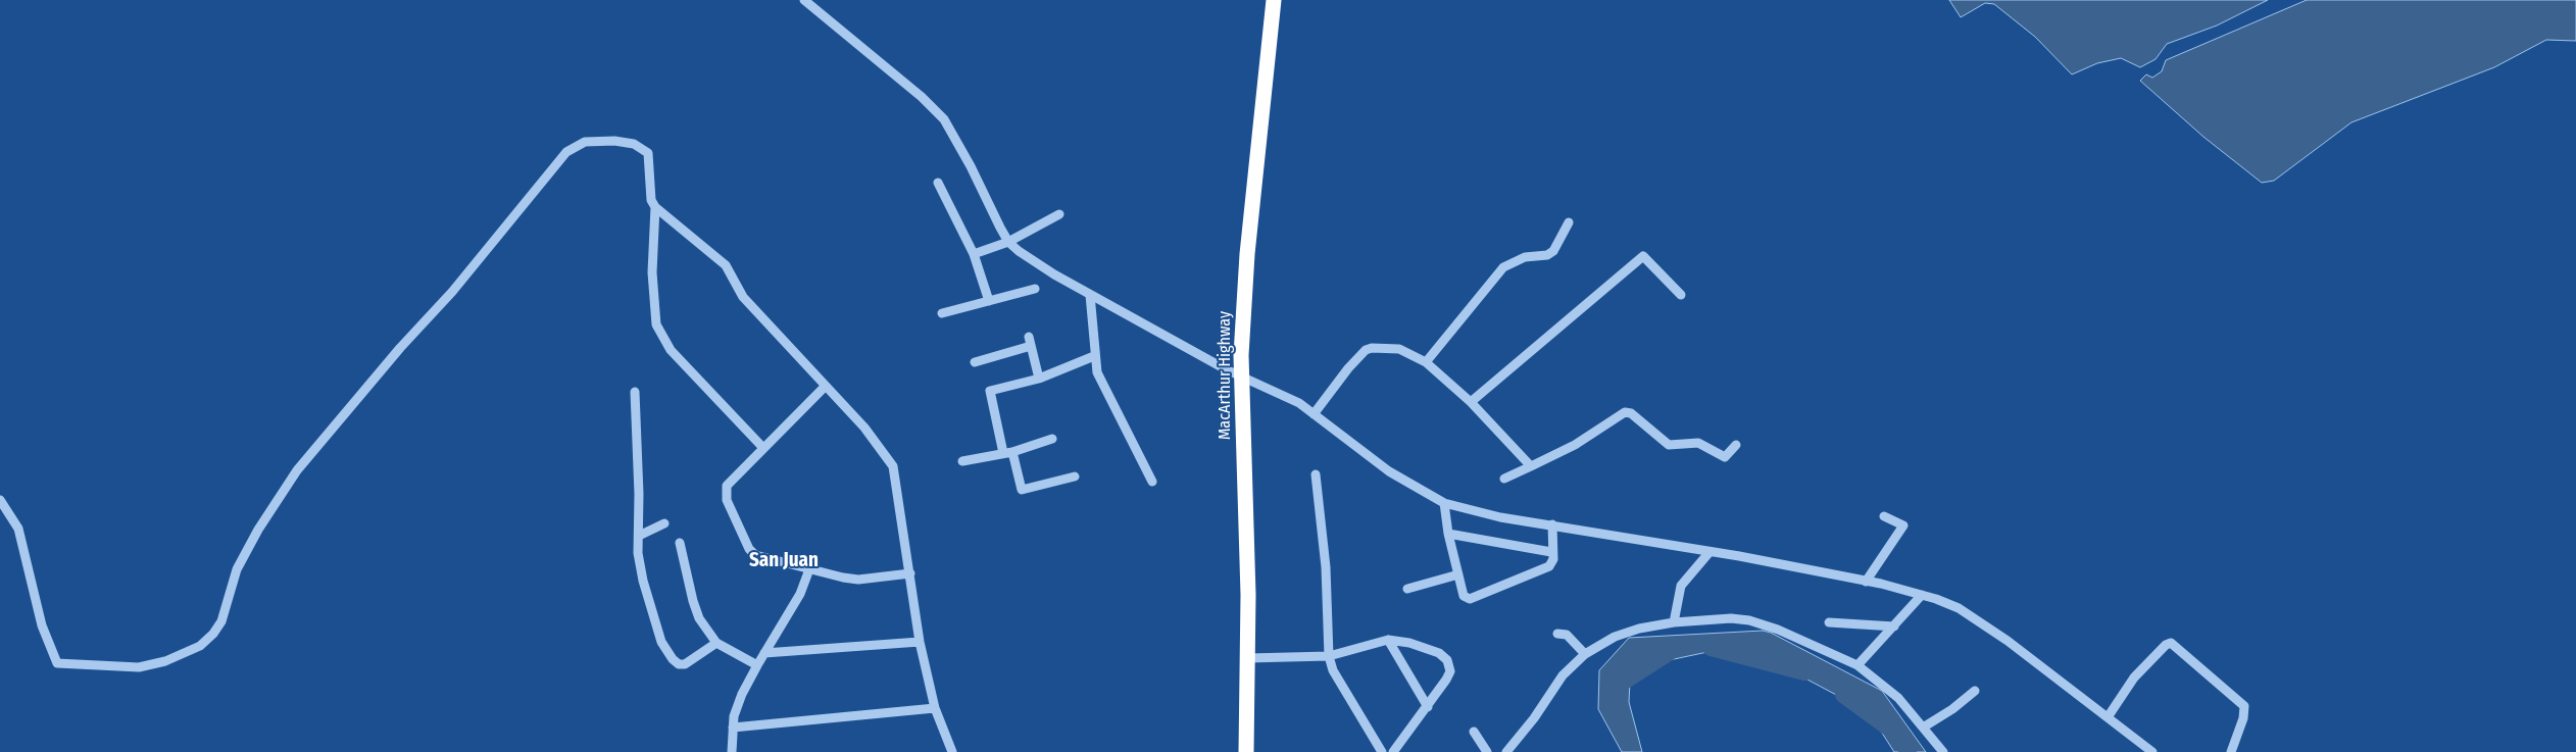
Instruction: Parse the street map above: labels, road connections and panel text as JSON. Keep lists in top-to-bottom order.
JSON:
{
  "streets": {
    "highway": ["MacArthur Highway"]
  },
  "districts": ["San Juan"]
}
